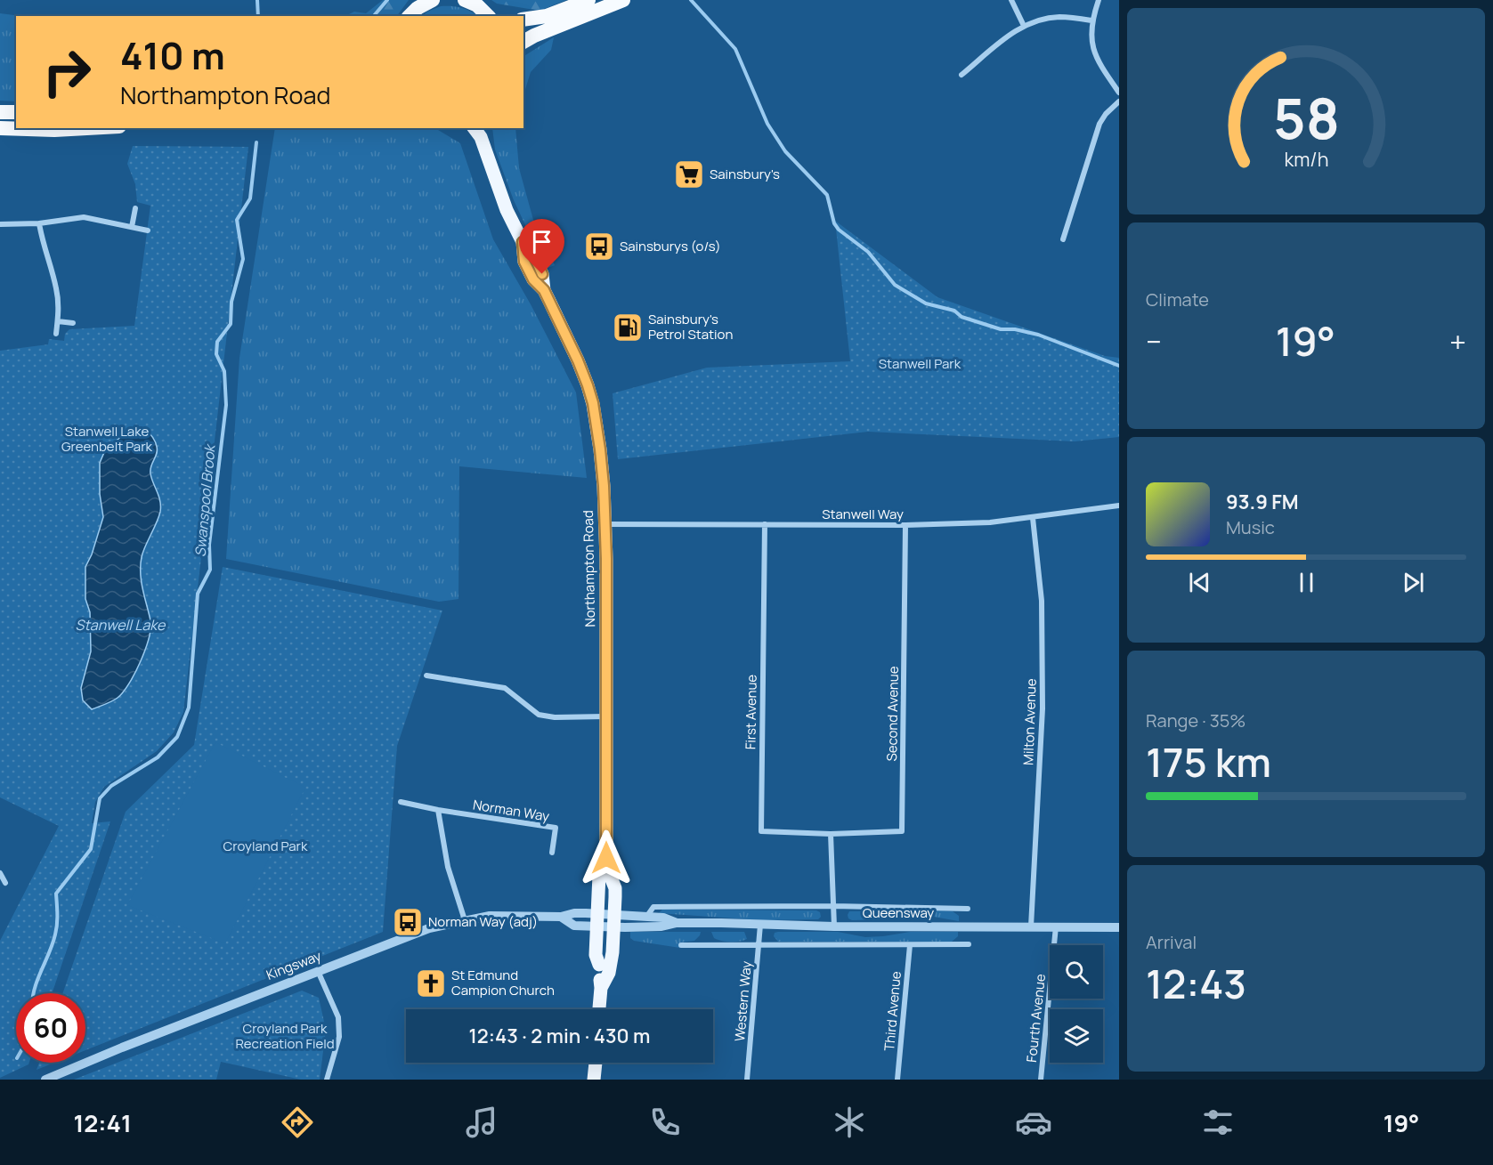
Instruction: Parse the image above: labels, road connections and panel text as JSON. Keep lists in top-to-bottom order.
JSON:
{
  "streets": {
    "main road": ["Northampton Road"],
    "street": [
      "Stanwell Way",
      "First Avenue",
      "Second Avenue",
      "Milton Avenue",
      "Norman Way",
      "Queensway",
      "Kingsway",
      "Western Way",
      "Third Avenue",
      "Fourth Avenue"
    ]
  },
  "crossings": [
    ["Stanwell Way", "Northampton Road"],
    ["Stanwell Way", "First Avenue"],
    ["Stanwell Way", "Second Avenue"],
    ["Stanwell Way", "Milton Avenue"],
    ["Northampton Road", "Queensway"],
    ["Northampton Road", "Kingsway"],
    ["First Avenue", "Second Avenue"],
    ["Milton Avenue", "Queensway"],
    ["Queensway", "Kingsway"],
    ["Queensway", "Western Way"],
    ["Queensway", "Fourth Avenue"]
  ],
  "water": ["Swanspool Brook", "Stanwell Lake"],
  "parks": [
    "Stanwell Park",
    "Stanwell Lake Greenbelt Park",
    "Croyland Park",
    "Croyland Park Recreation Field"
  ],
  "places": {
    "supermarket": ["Sainsbury's"],
    "bus stop": ["Sainsburys (o/s)", "Norman Way (adj)"],
    "fuel station": ["Sainsbury's Petrol Station"],
    "church": ["St Edmund Campion Church"]
  },
  "page": {
    "turn": ["410 m", "Northampton Road"],
    "tile": [
      "Climate",
      ["Range · 35%", "175 km"],
      ["Arrival", "12:43"]
    ],
    "heat": ["−", "19°", "+"],
    "song": ["93.9 FM", "Music"],
    "limit": "60",
    "trip": "12:43 · 2 min · 430 m",
    "tabs": ["12:41", "19°"],
    "gauge": ["58", "km/h"]
  }
}
